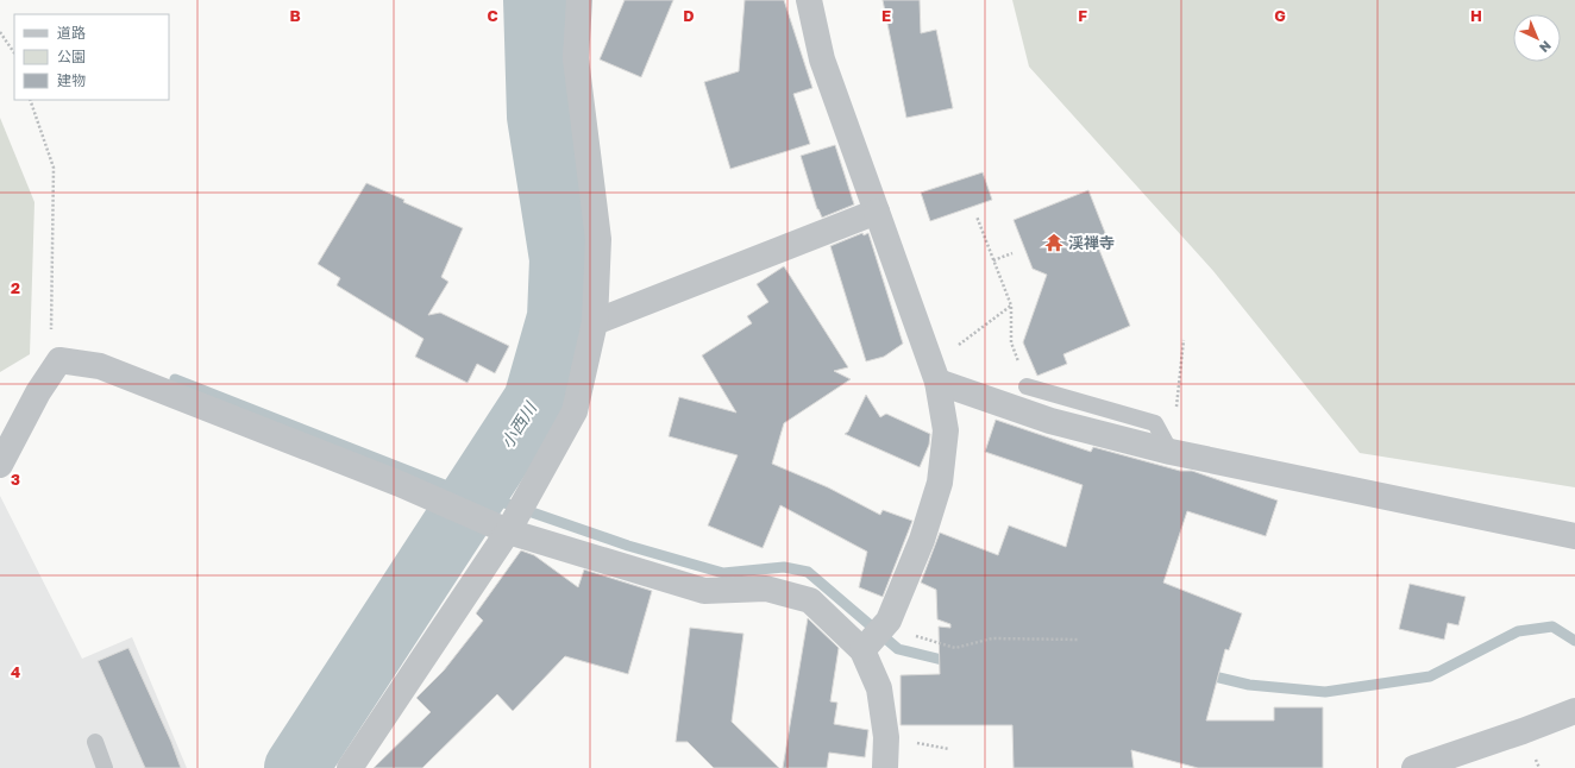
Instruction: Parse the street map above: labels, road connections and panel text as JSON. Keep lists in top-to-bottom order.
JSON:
{
  "water": ["小西川"],
  "places": {
    "temple": ["渓禅寺"]
  },
  "legend": ["道路", "公園", "建物"],
  "north": "bottom right",
  "grid": {
    "columns": [
      "B",
      "C",
      "D",
      "E",
      "F",
      "G",
      "H"
    ],
    "rows": ["2", "3", "4"]
  }
}
